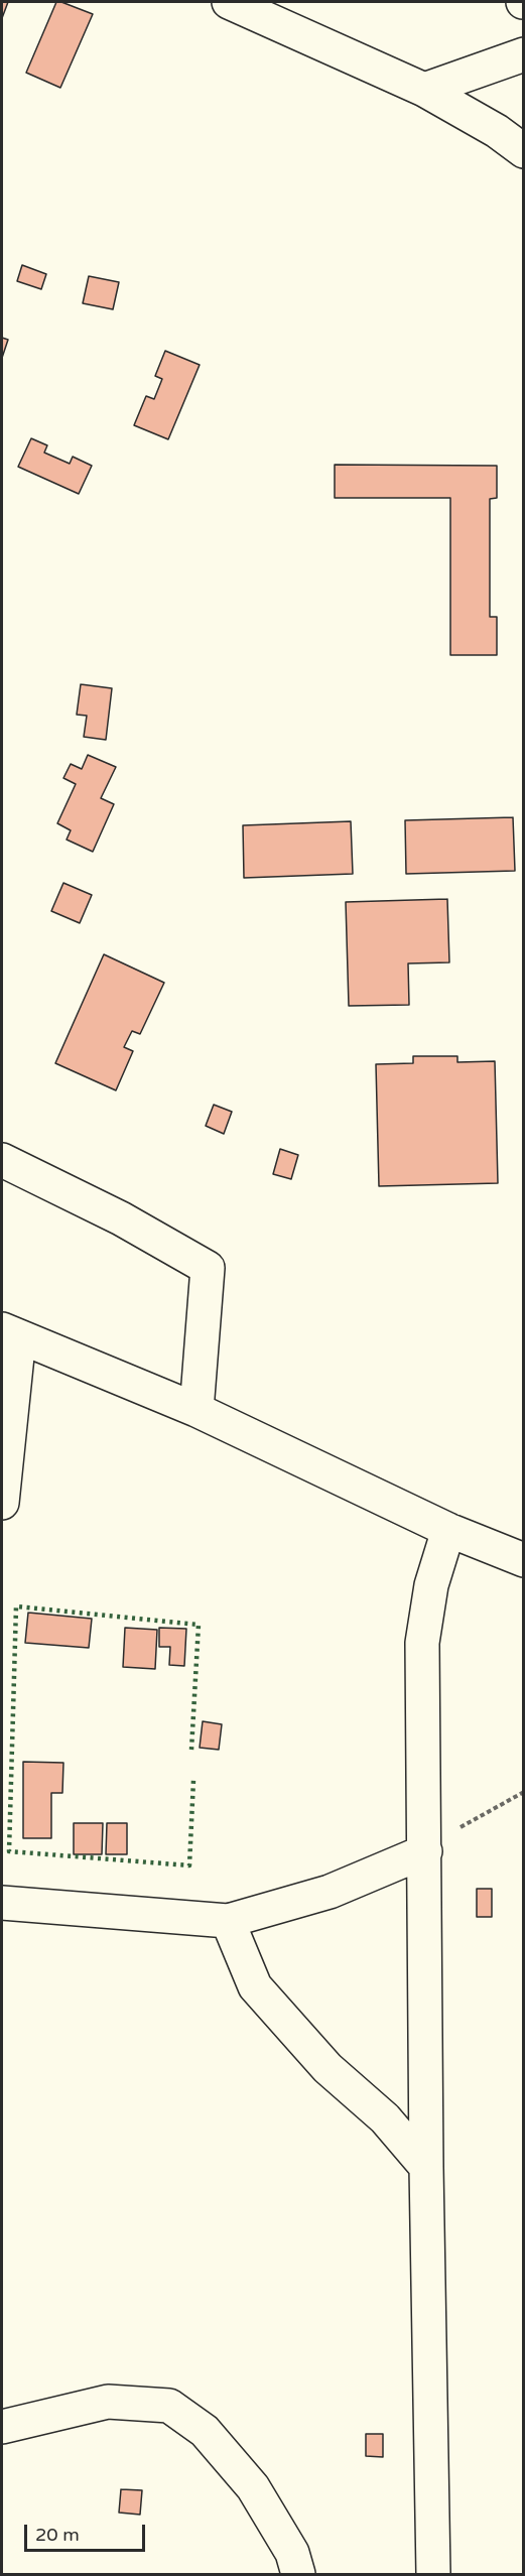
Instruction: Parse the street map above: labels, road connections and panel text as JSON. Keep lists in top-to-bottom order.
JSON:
{
  "scale_bar": "20 m"
}
